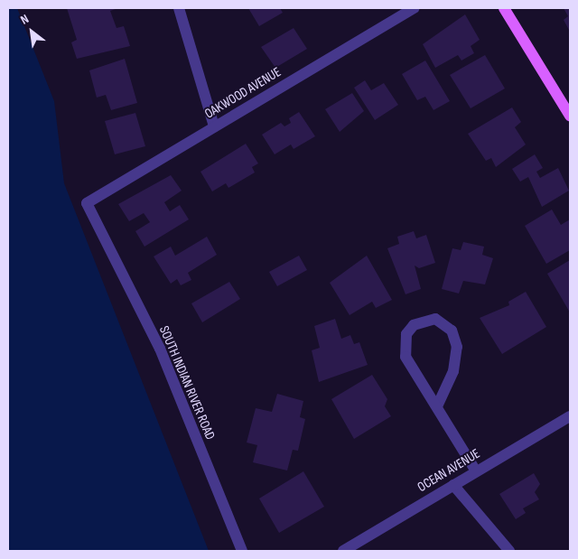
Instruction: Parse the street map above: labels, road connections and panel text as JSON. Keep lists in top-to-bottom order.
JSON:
{
  "streets": {
    "street": ["OAKWOOD AVENUE", "SOUTH INDIAN RIVER ROAD", "OCEAN AVENUE"]
  },
  "crossings": [
    ["OAKWOOD AVENUE", "SOUTH INDIAN RIVER ROAD"]
  ],
  "north": "top left"
}
